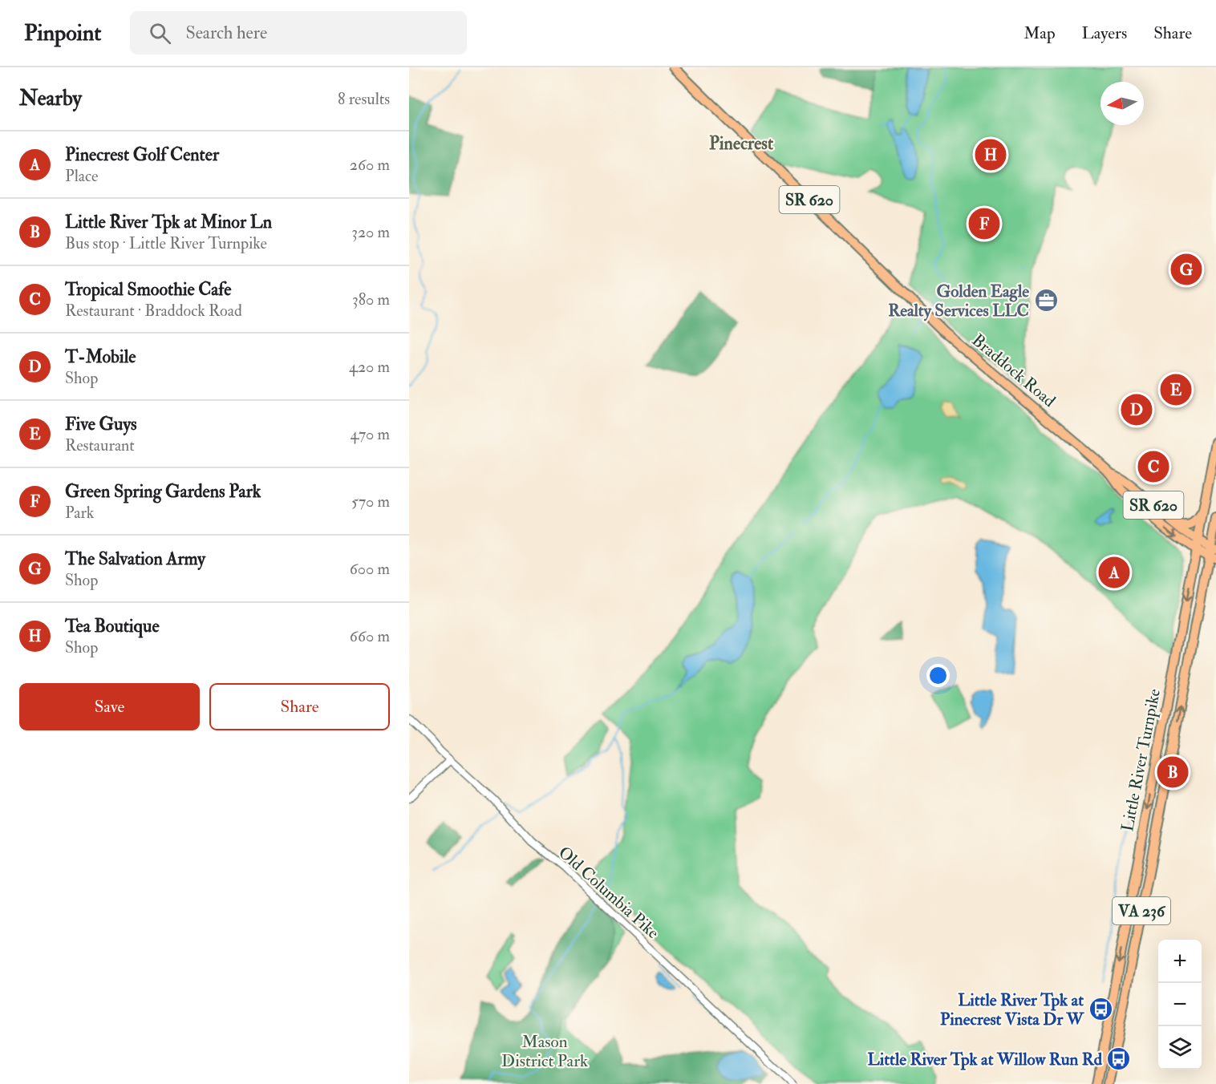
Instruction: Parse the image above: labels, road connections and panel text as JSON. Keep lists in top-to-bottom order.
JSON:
{
  "streets": {
    "main road": [
      "SR 620",
      "Braddock Road",
      "Little River Turnpike",
      "VA 236"
    ],
    "street": ["Old Columbia Pike"]
  },
  "crossings": [
    ["Braddock Road", "Little River Turnpike"]
  ],
  "districts": ["Pinecrest"],
  "parks": ["Mason District Park"],
  "places": {
    "office": ["Golden Eagle Realty Services LLC"],
    "bus stop": ["Little River Tpk at Pinecrest Vista Dr W", "Little River Tpk at Willow Run Rd"]
  },
  "north": "left",
  "page": {
    "header": "Pinpoint",
    "search": "Search here",
    "nav": ["Map", "Layers", "Share"],
    "heading": ["Nearby", "8 results"],
    "list": [
      {
        "mark": "A",
        "name": "Pinecrest Golf Center",
        "note": "Place",
        "value": "260 m"
      },
      {
        "mark": "B",
        "name": "Little River Tpk at Minor Ln",
        "note": "Bus stop · Little River Turnpike",
        "value": "320 m"
      },
      {
        "mark": "C",
        "name": "Tropical Smoothie Cafe",
        "note": "Restaurant · Braddock Road",
        "value": "380 m"
      },
      {
        "mark": "D",
        "name": "T-Mobile",
        "note": "Shop",
        "value": "420 m"
      },
      {
        "mark": "E",
        "name": "Five Guys",
        "note": "Restaurant",
        "value": "470 m"
      },
      {
        "mark": "F",
        "name": "Green Spring Gardens Park",
        "note": "Park",
        "value": "570 m"
      },
      {
        "mark": "G",
        "name": "The Salvation Army",
        "note": "Shop",
        "value": "600 m"
      },
      {
        "mark": "H",
        "name": "Tea Boutique",
        "note": "Shop",
        "value": "660 m"
      }
    ],
    "pins": [
      "H",
      "F",
      "G",
      "E",
      "D",
      "C",
      "A",
      "B"
    ],
    "buttons": ["Save", "Share"],
    "map_buttons": ["+", "−"]
  }
}
